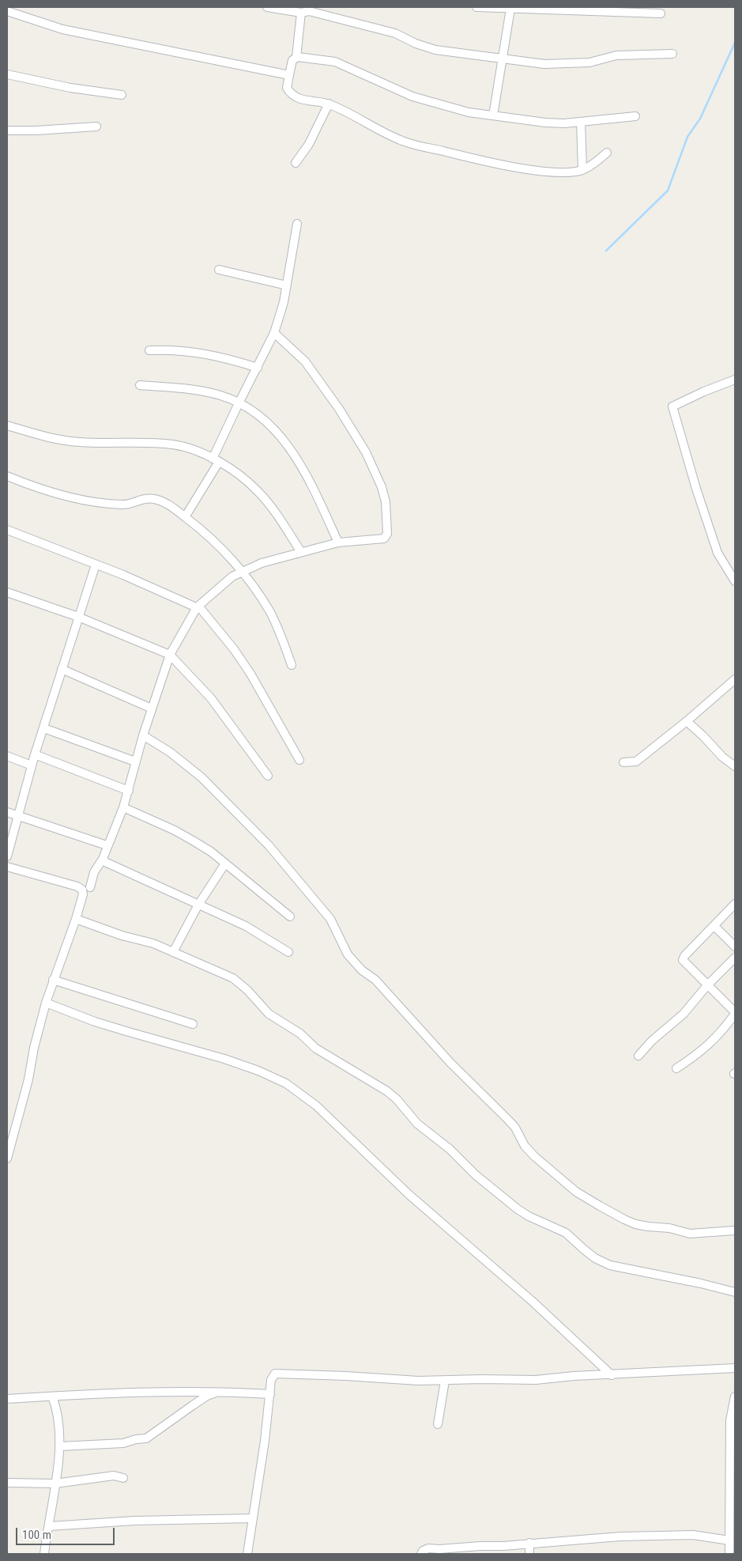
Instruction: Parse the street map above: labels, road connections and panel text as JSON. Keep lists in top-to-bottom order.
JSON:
{
  "scale_bar": "100 m"
}
